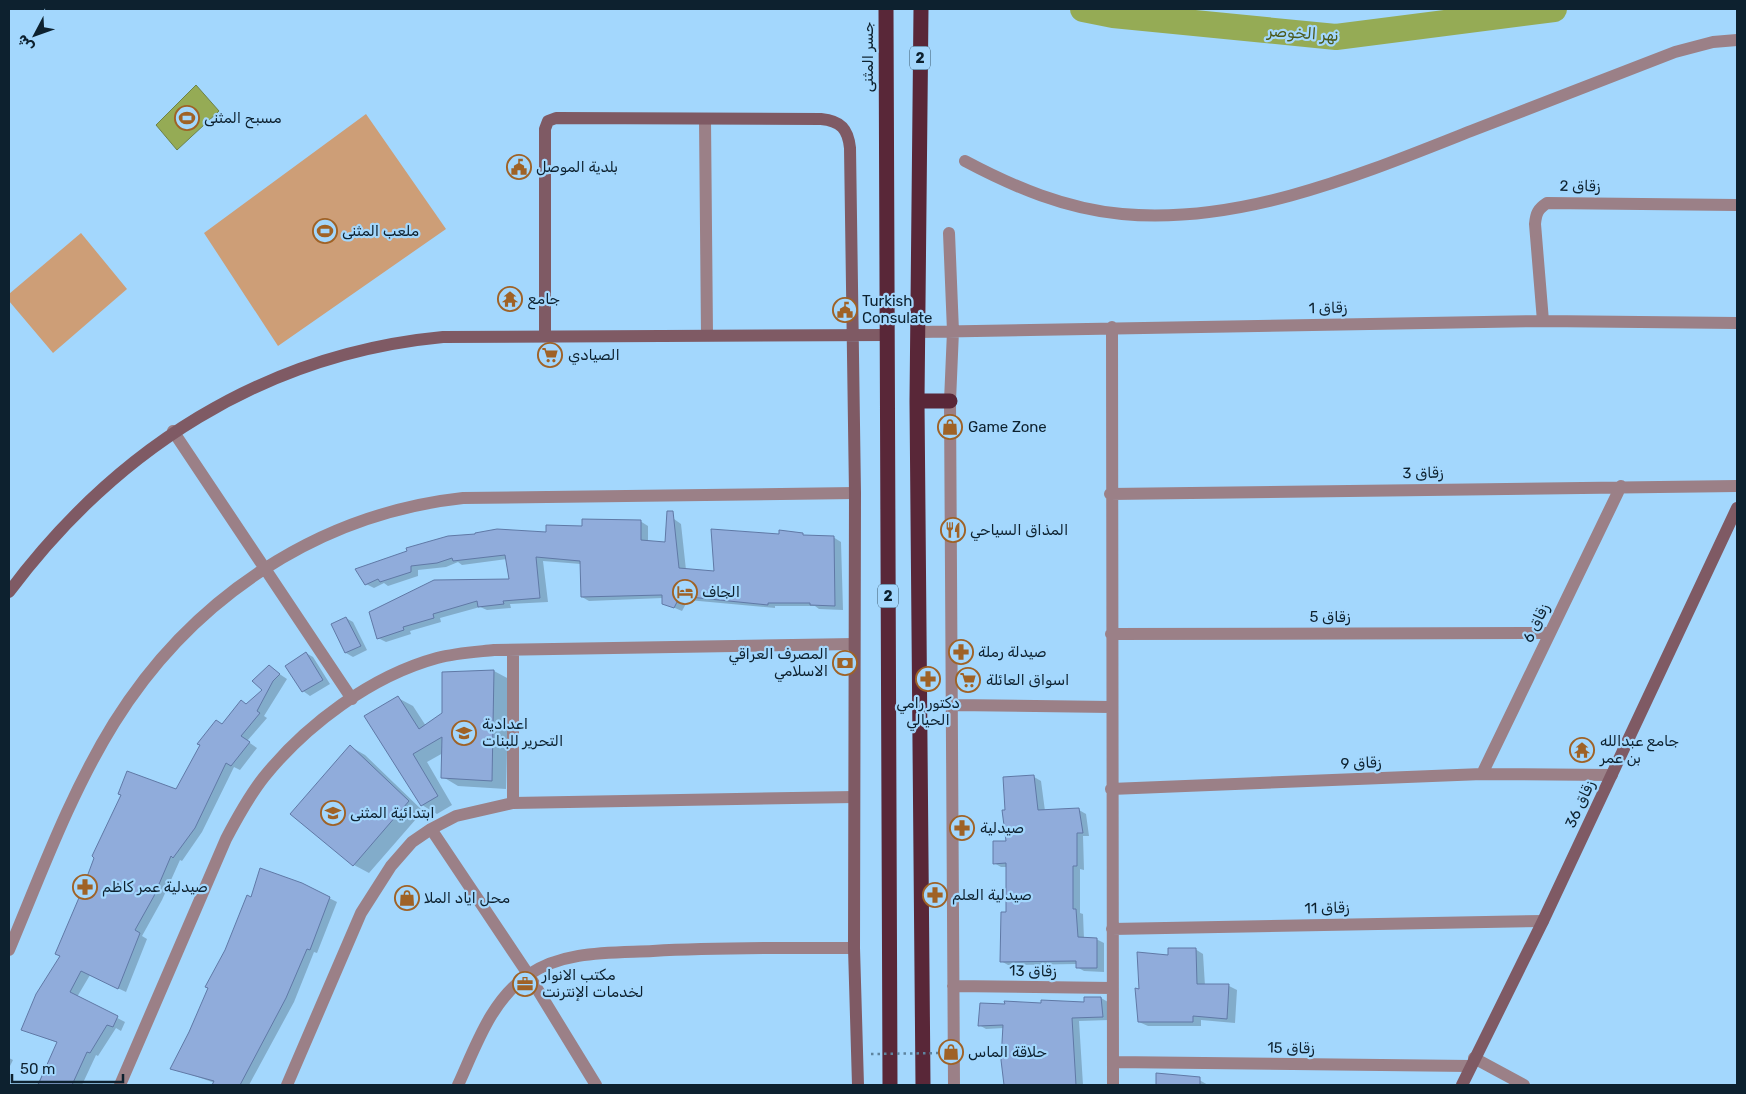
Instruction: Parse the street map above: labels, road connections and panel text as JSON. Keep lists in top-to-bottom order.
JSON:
{
  "streets": {
    "highway": ["جسر المثنى", "2"],
    "street": [
      "زقاق 2",
      "زقاق 1",
      "زقاق 3",
      "زقاق 5",
      "زقاق 6",
      "زقاق 9",
      "زقاق 36",
      "زقاق 11",
      "زقاق 13",
      "زقاق 15"
    ]
  },
  "crossings": [
    ["جسر المثنى", "2"],
    ["2", "زقاق 1"],
    ["زقاق 2", "زقاق 1"],
    ["زقاق 3", "زقاق 6"],
    ["زقاق 5", "زقاق 6"],
    ["زقاق 6", "زقاق 9"],
    ["زقاق 9", "زقاق 36"],
    ["زقاق 36", "زقاق 11"],
    ["زقاق 36", "زقاق 15"]
  ],
  "water": ["نهر الخوصر"],
  "places": {
    "sports": ["مسبح المثنى", "ملعب المثنى"],
    "public building": ["بلدية الموصل", "Turkish Consulate"],
    "temple": ["جامع", "جامع عبدالله بن عمر"],
    "supermarket": ["الصيادي", "اسواق العائلة"],
    "shop": ["Game Zone", "محل اياد الملا", "حلاقة الماس"],
    "restaurant": ["المذاق السياحي"],
    "hotel": ["الجاف"],
    "pharmacy": [
      "صيدلة رملة",
      "دكتور رامي الحيالي",
      "صيدلية",
      "صيدلية عمر كاظم",
      "صيدلية العلم"
    ],
    "bank": ["المصرف العراقي الاسلامي"],
    "school or university": ["اعدادية التحرير للبنات", "ابتدائية المثنى"],
    "office": ["مكتب الانوار لخدمات الإنترنت"]
  },
  "scale_bar": "50 m",
  "north": "bottom left"
}
